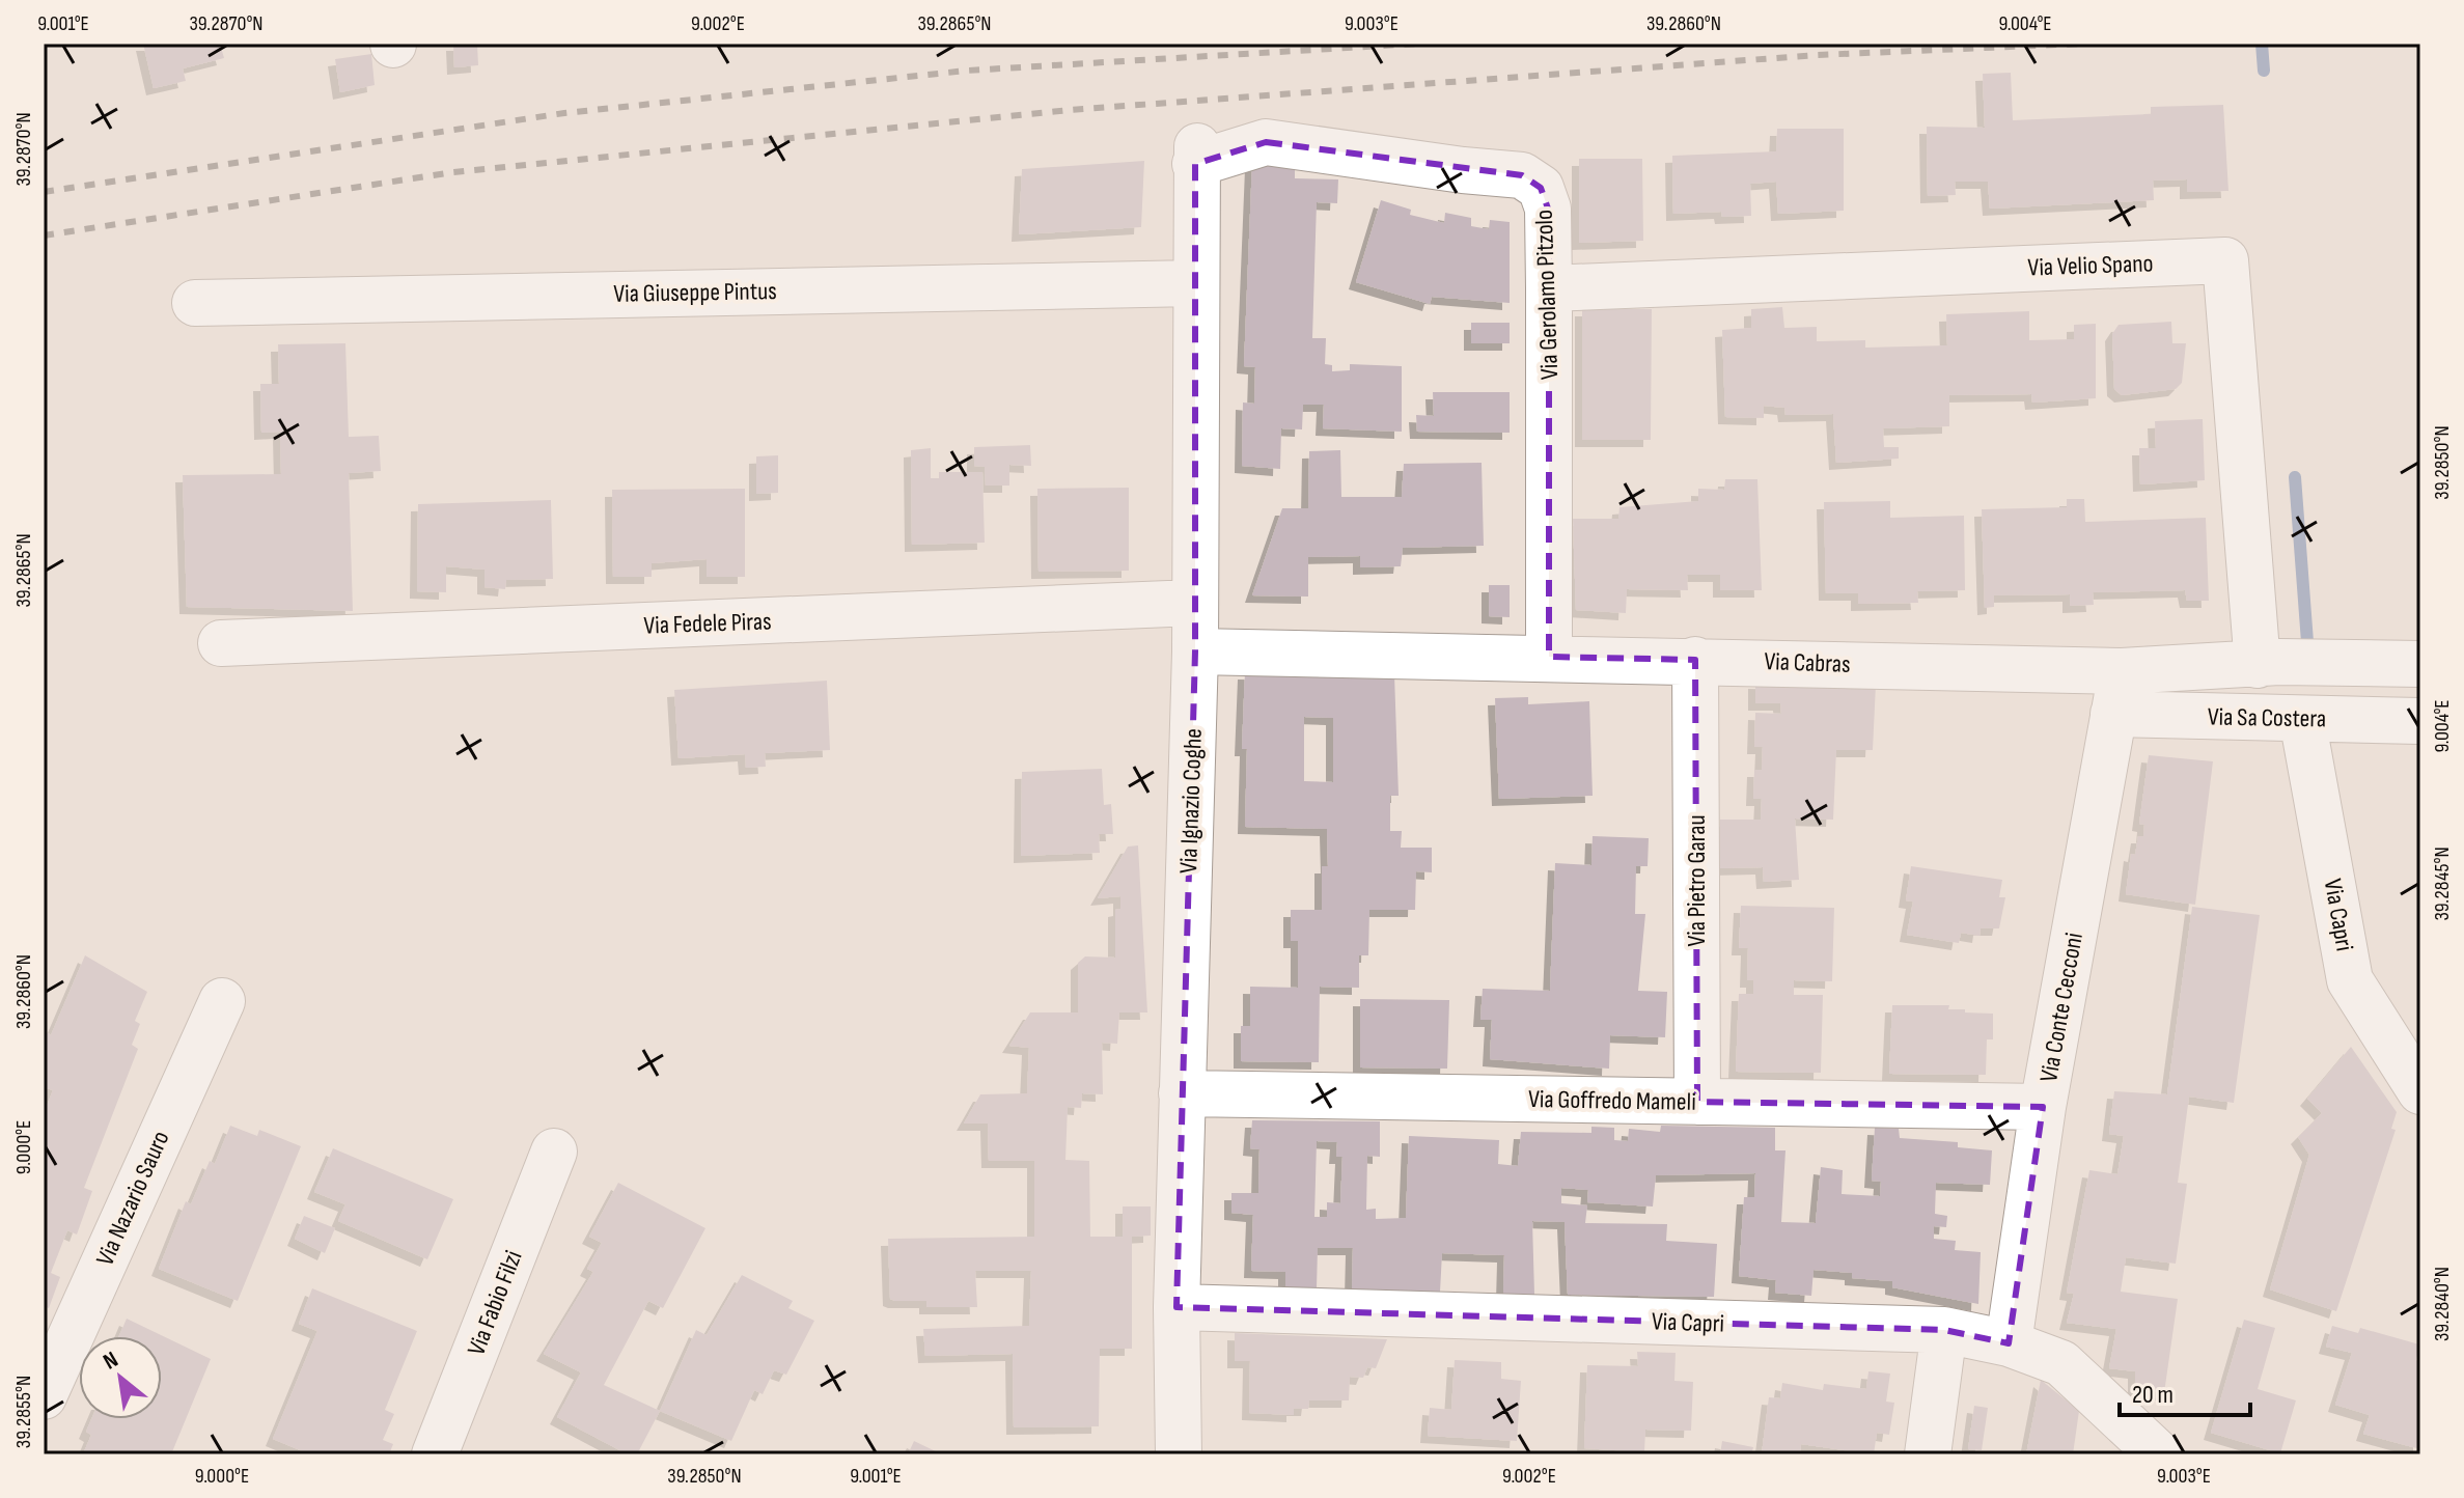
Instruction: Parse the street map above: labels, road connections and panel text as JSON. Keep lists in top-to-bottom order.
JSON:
{
  "streets": {
    "street": [
      "Via Velio Spano",
      "Via Giuseppe Pintus",
      "Via Gerolamo Pitzolo",
      "Via Fedele Piras",
      "Via Cabras",
      "Via Sa Costera",
      "Via Ignazio Coghe",
      "Via Pietro Garau",
      "Via Capri",
      "Via Conte Cecconi",
      "Via Goffredo Mameli",
      "Via Nazario Sauro",
      "Via Fabio Filzi"
    ]
  },
  "crossings": [
    ["Via Velio Spano", "Via Gerolamo Pitzolo"],
    ["Via Velio Spano", "Via Cabras"],
    ["Via Giuseppe Pintus", "Via Ignazio Coghe"],
    ["Via Gerolamo Pitzolo", "Via Cabras"],
    ["Via Gerolamo Pitzolo", "Via Ignazio Coghe"],
    ["Via Fedele Piras", "Via Ignazio Coghe"],
    ["Via Cabras", "Via Sa Costera"],
    ["Via Cabras", "Via Ignazio Coghe"],
    ["Via Cabras", "Via Pietro Garau"],
    ["Via Cabras", "Via Conte Cecconi"],
    ["Via Sa Costera", "Via Capri"],
    ["Via Sa Costera", "Via Conte Cecconi"],
    ["Via Ignazio Coghe", "Via Capri"],
    ["Via Ignazio Coghe", "Via Goffredo Mameli"],
    ["Via Pietro Garau", "Via Goffredo Mameli"],
    ["Via Capri", "Via Conte Cecconi"],
    ["Via Conte Cecconi", "Via Goffredo Mameli"]
  ],
  "scale_bar": "20 m",
  "north": "top left",
  "coordinates": [
    "9.001°E",
    "39.2870°N",
    "9.002°E",
    "39.2865°N",
    "9.003°E",
    "39.2860°N",
    "9.004°E",
    "39.2850°N",
    "39.2845°N",
    "9.000°E",
    "39.2840°N",
    "39.2855°N"
  ]
}
